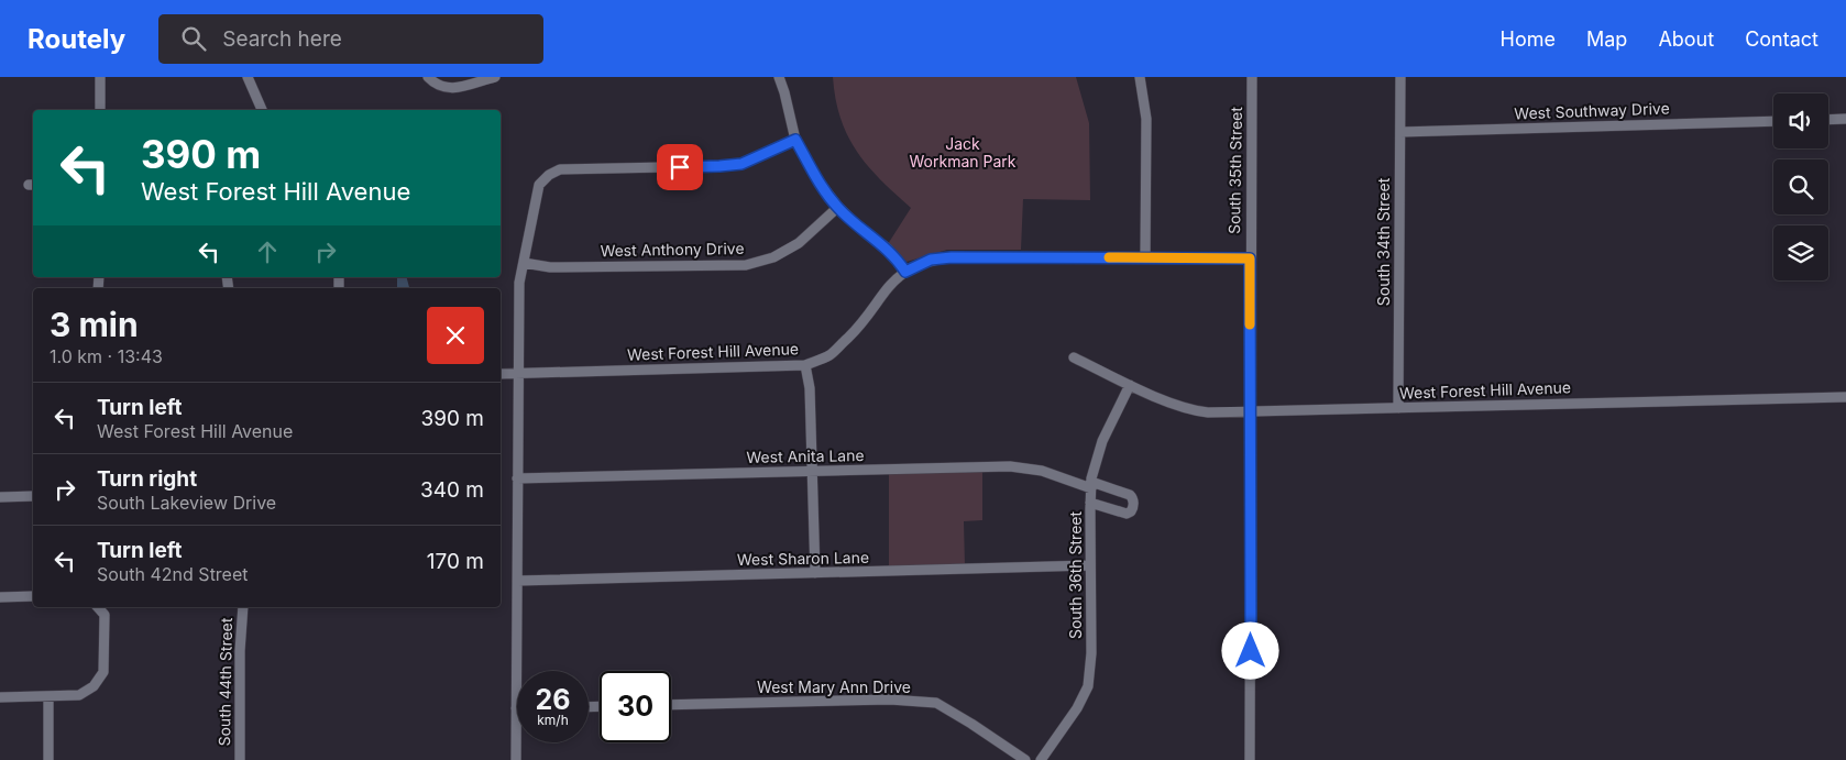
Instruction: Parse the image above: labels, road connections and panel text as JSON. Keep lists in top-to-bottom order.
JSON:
{
  "streets": {
    "street": [
      "West Southway Drive",
      "South 35th Street",
      "South 34th Street",
      "West Anthony Drive",
      "West Forest Hill Avenue",
      "West Anita Lane",
      "West Sharon Lane",
      "South 36th Street",
      "South 44th Street",
      "West Mary Ann Drive"
    ]
  },
  "crossings": [
    ["West Southway Drive", "South 34th Street"],
    ["South 35th Street", "West Forest Hill Avenue"],
    ["South 34th Street", "West Forest Hill Avenue"],
    ["West Forest Hill Avenue", "South 36th Street"],
    ["West Anita Lane", "South 36th Street"],
    ["West Sharon Lane", "South 36th Street"]
  ],
  "parks": ["Jack Workman Park"],
  "page": {
    "header": "Routely",
    "search": "Search here",
    "nav": [
      "Home",
      "Map",
      "About",
      "Contact"
    ],
    "turn": ["390 m", "West Forest Hill Avenue"],
    "heading": ["3 min", "1.0 km · 13:43"],
    "list": [
      {
        "name": "Turn left",
        "note": "West Forest Hill Avenue",
        "value": "390 m"
      },
      {
        "name": "Turn right",
        "note": "South Lakeview Drive",
        "value": "340 m"
      },
      {
        "name": "Turn left",
        "note": "South 42nd Street",
        "value": "170 m"
      }
    ],
    "speed": "26 km/h",
    "limit": "30"
  }
}
